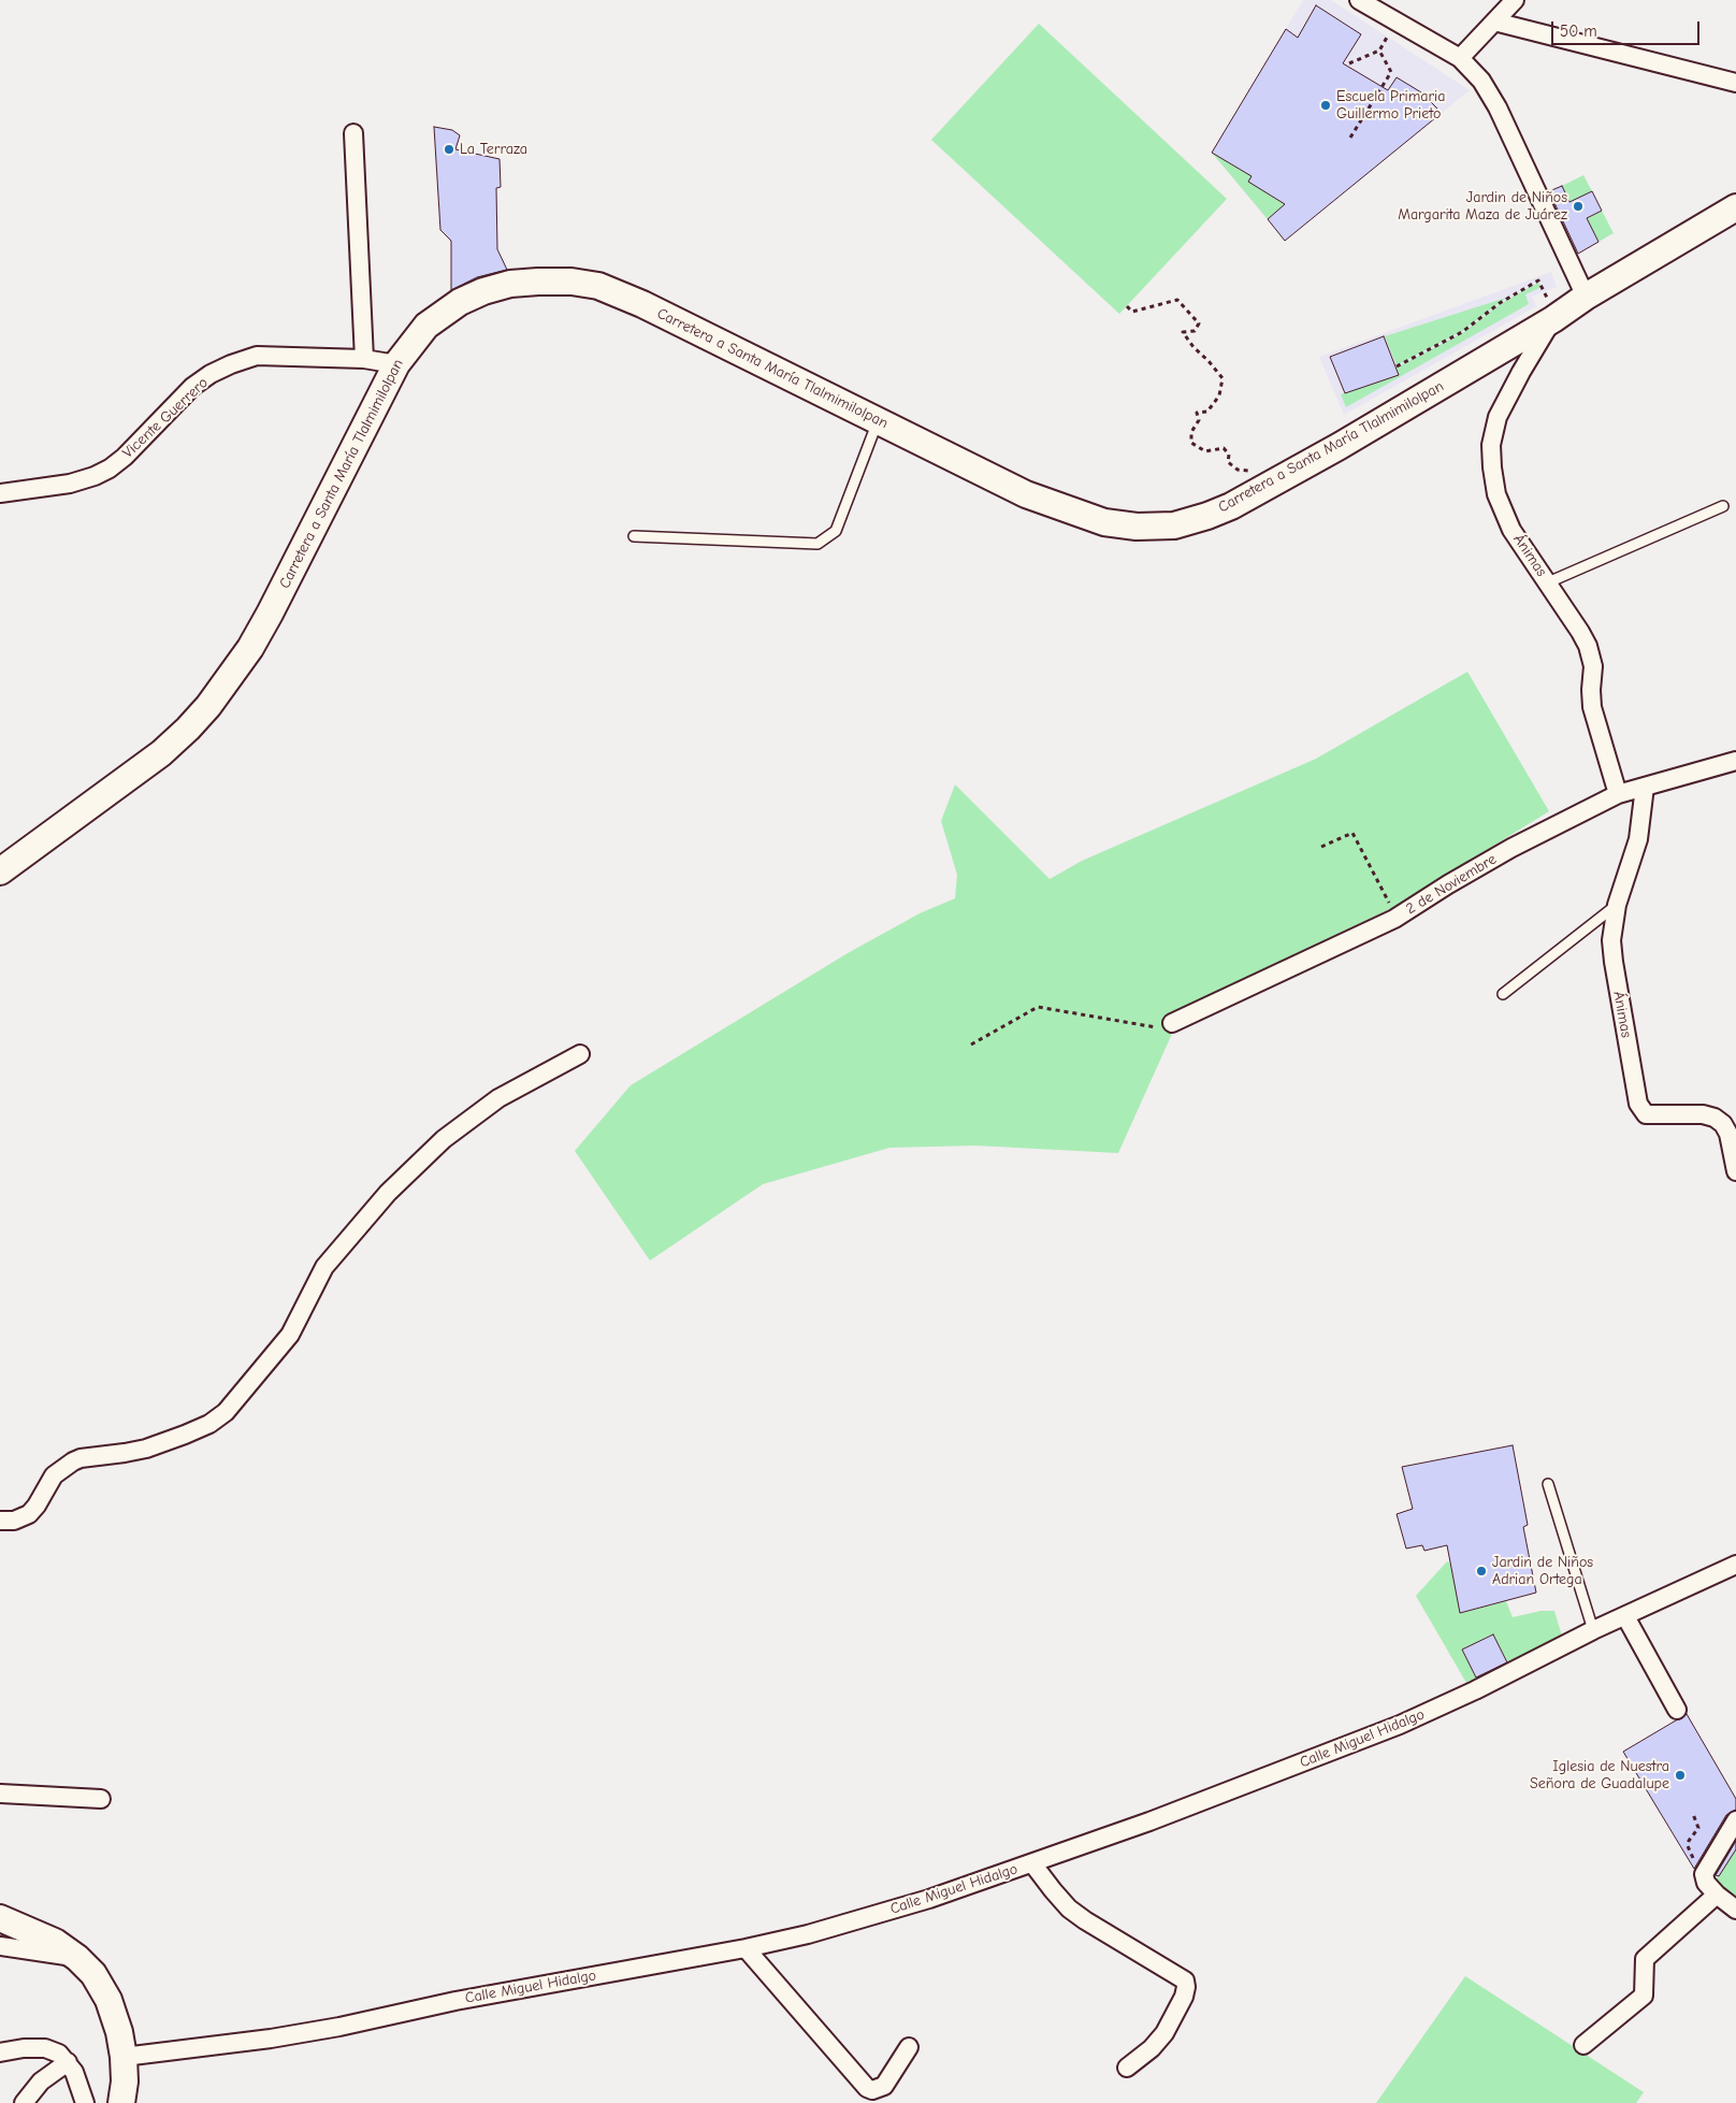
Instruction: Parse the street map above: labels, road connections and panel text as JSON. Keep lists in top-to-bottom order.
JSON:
{
  "streets": {
    "main road": ["Carretera a Santa María Tlalmimilolpan"],
    "street": [
      "Vicente Guerrero",
      "Ánimas",
      "2 de Noviembre",
      "Calle Miguel Hidalgo"
    ]
  },
  "crossings": [
    ["Carretera a Santa María Tlalmimilolpan", "Vicente Guerrero"],
    ["Carretera a Santa María Tlalmimilolpan", "Ánimas"],
    ["Ánimas", "2 de Noviembre"]
  ],
  "places": [
    "Escuela Primaria Guillermo Prieto",
    "La Terraza",
    "Jardin de Niños Margarita Maza de Juárez",
    "Jardin de Niños Adrian Ortega",
    "Iglesia de Nuestra Señora de Guadalupe"
  ],
  "scale_bar": "50 m"
}
